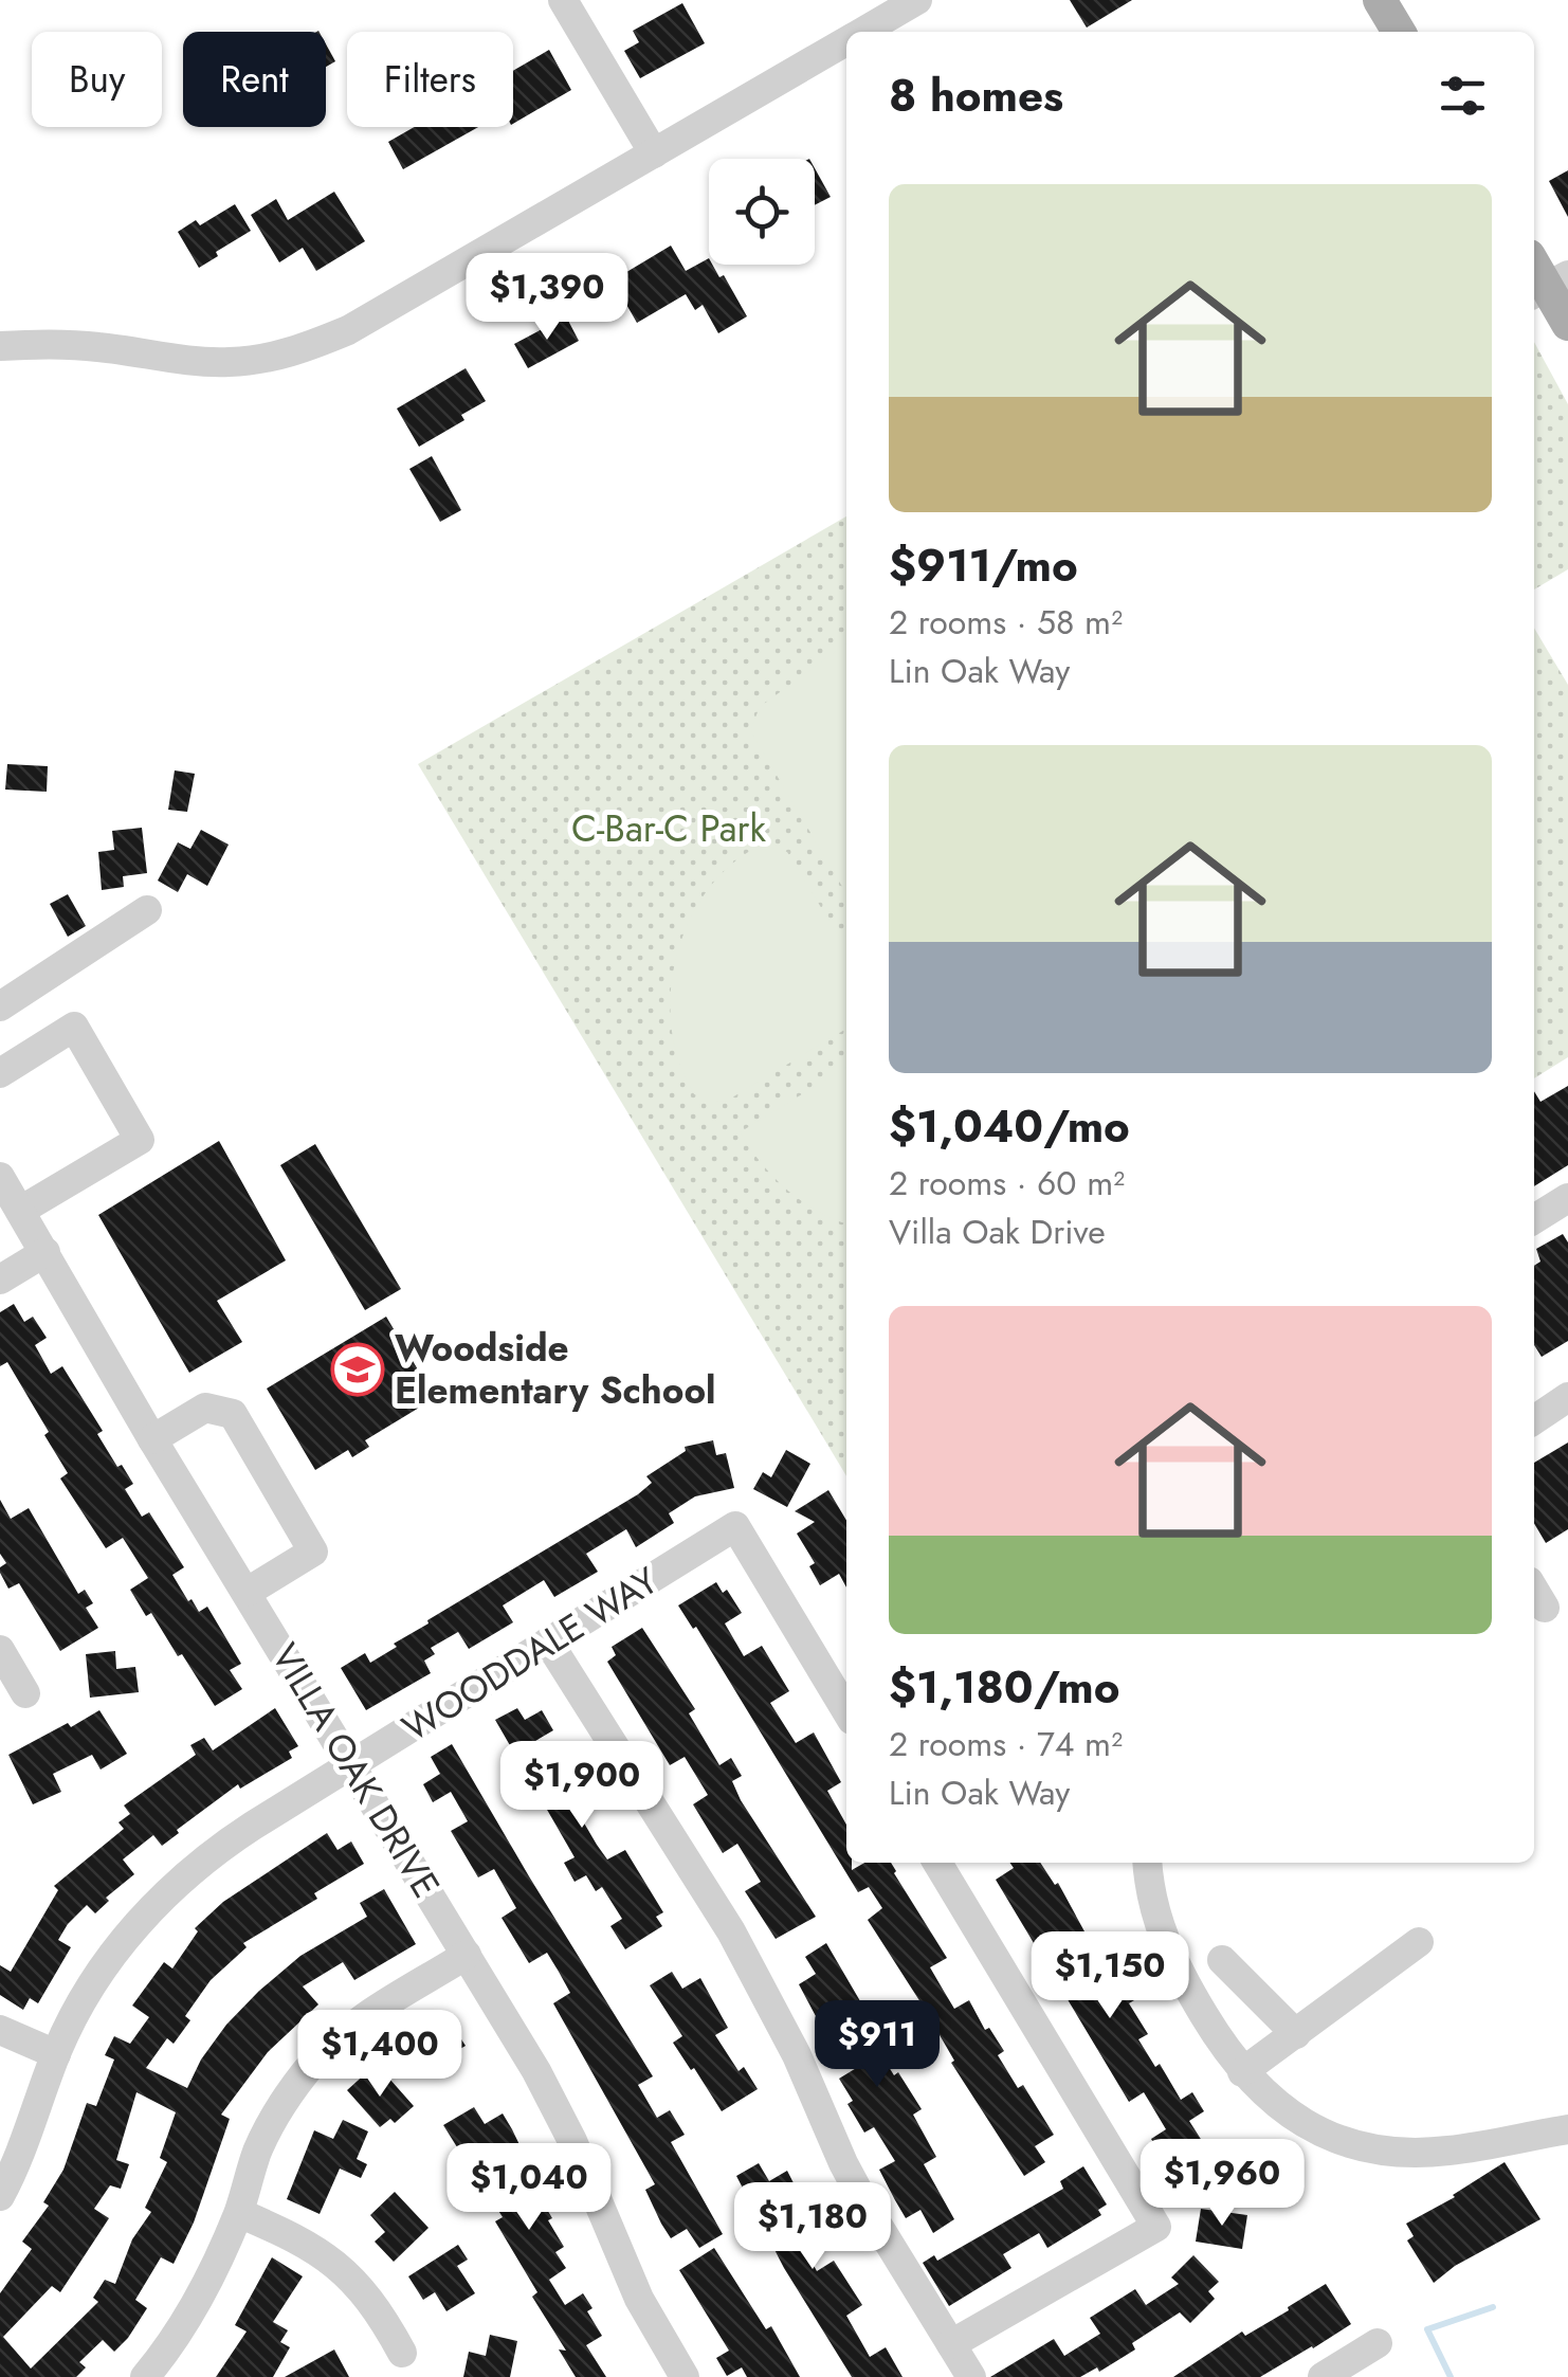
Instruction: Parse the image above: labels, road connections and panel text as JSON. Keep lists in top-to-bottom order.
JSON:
{
  "streets": {
    "street": ["WOODDALE WAY", "VILLA OAK DRIVE"]
  },
  "crossings": [
    ["WOODDALE WAY", "VILLA OAK DRIVE"]
  ],
  "parks": ["C-Bar-C Park"],
  "places": {
    "school or university": ["Woodside Elementary School"]
  },
  "page": {
    "chip": ["Buy", "Rent", "Filters"],
    "heading": "8 homes",
    "list": [
      {
        "name": "$911/mo",
        "note": "2 rooms · 58 m² · Lin Oak Way"
      },
      {
        "name": "$1,040/mo",
        "note": "2 rooms · 60 m² · Villa Oak Drive"
      },
      {
        "name": "$1,180/mo",
        "note": "2 rooms · 74 m² · Lin Oak Way"
      }
    ],
    "price": [
      "$1,390",
      "$1,900",
      "$1,150",
      "$911",
      "$1,400",
      "$1,960",
      "$1,040",
      "$1,180"
    ]
  }
}
